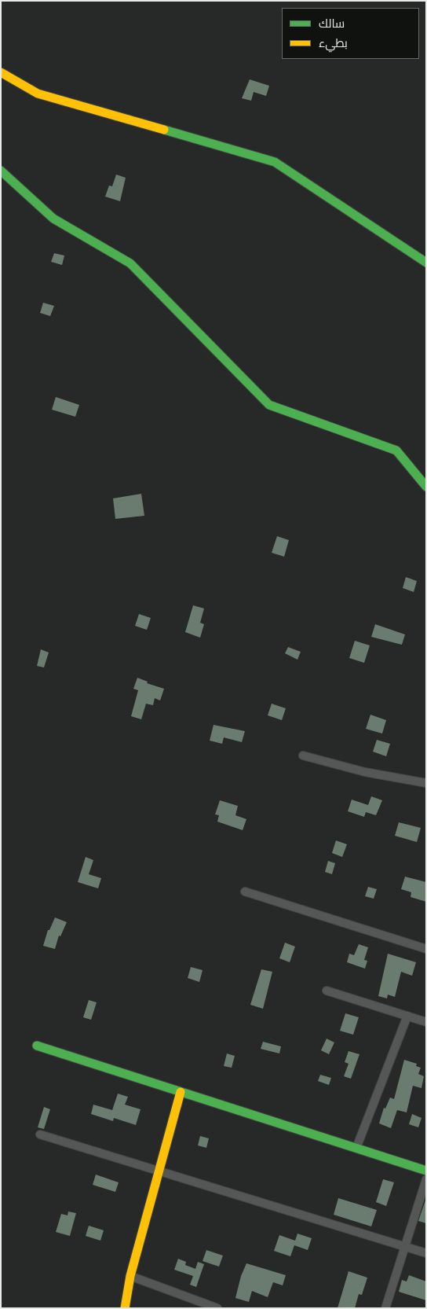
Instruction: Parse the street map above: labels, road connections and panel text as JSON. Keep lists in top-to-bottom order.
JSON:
{
  "legend": ["سالك", "بطيء"]
}
